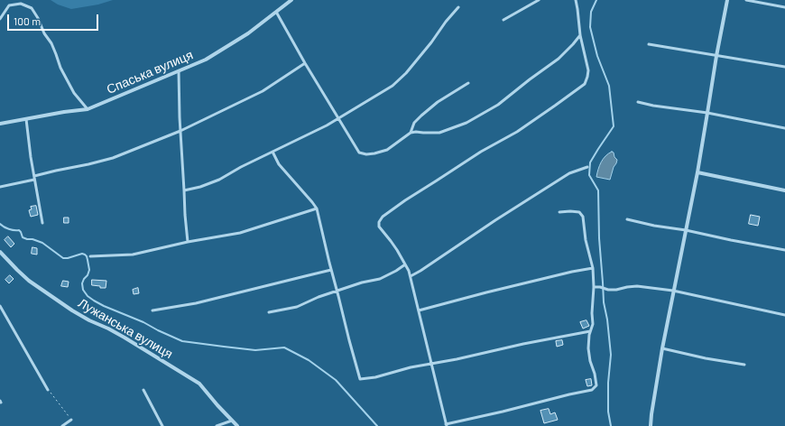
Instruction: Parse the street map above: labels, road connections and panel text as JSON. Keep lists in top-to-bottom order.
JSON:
{
  "streets": {
    "street": ["Спаська вулиця", "Лужанська вулиця"]
  },
  "scale_bar": "100 m"
}
